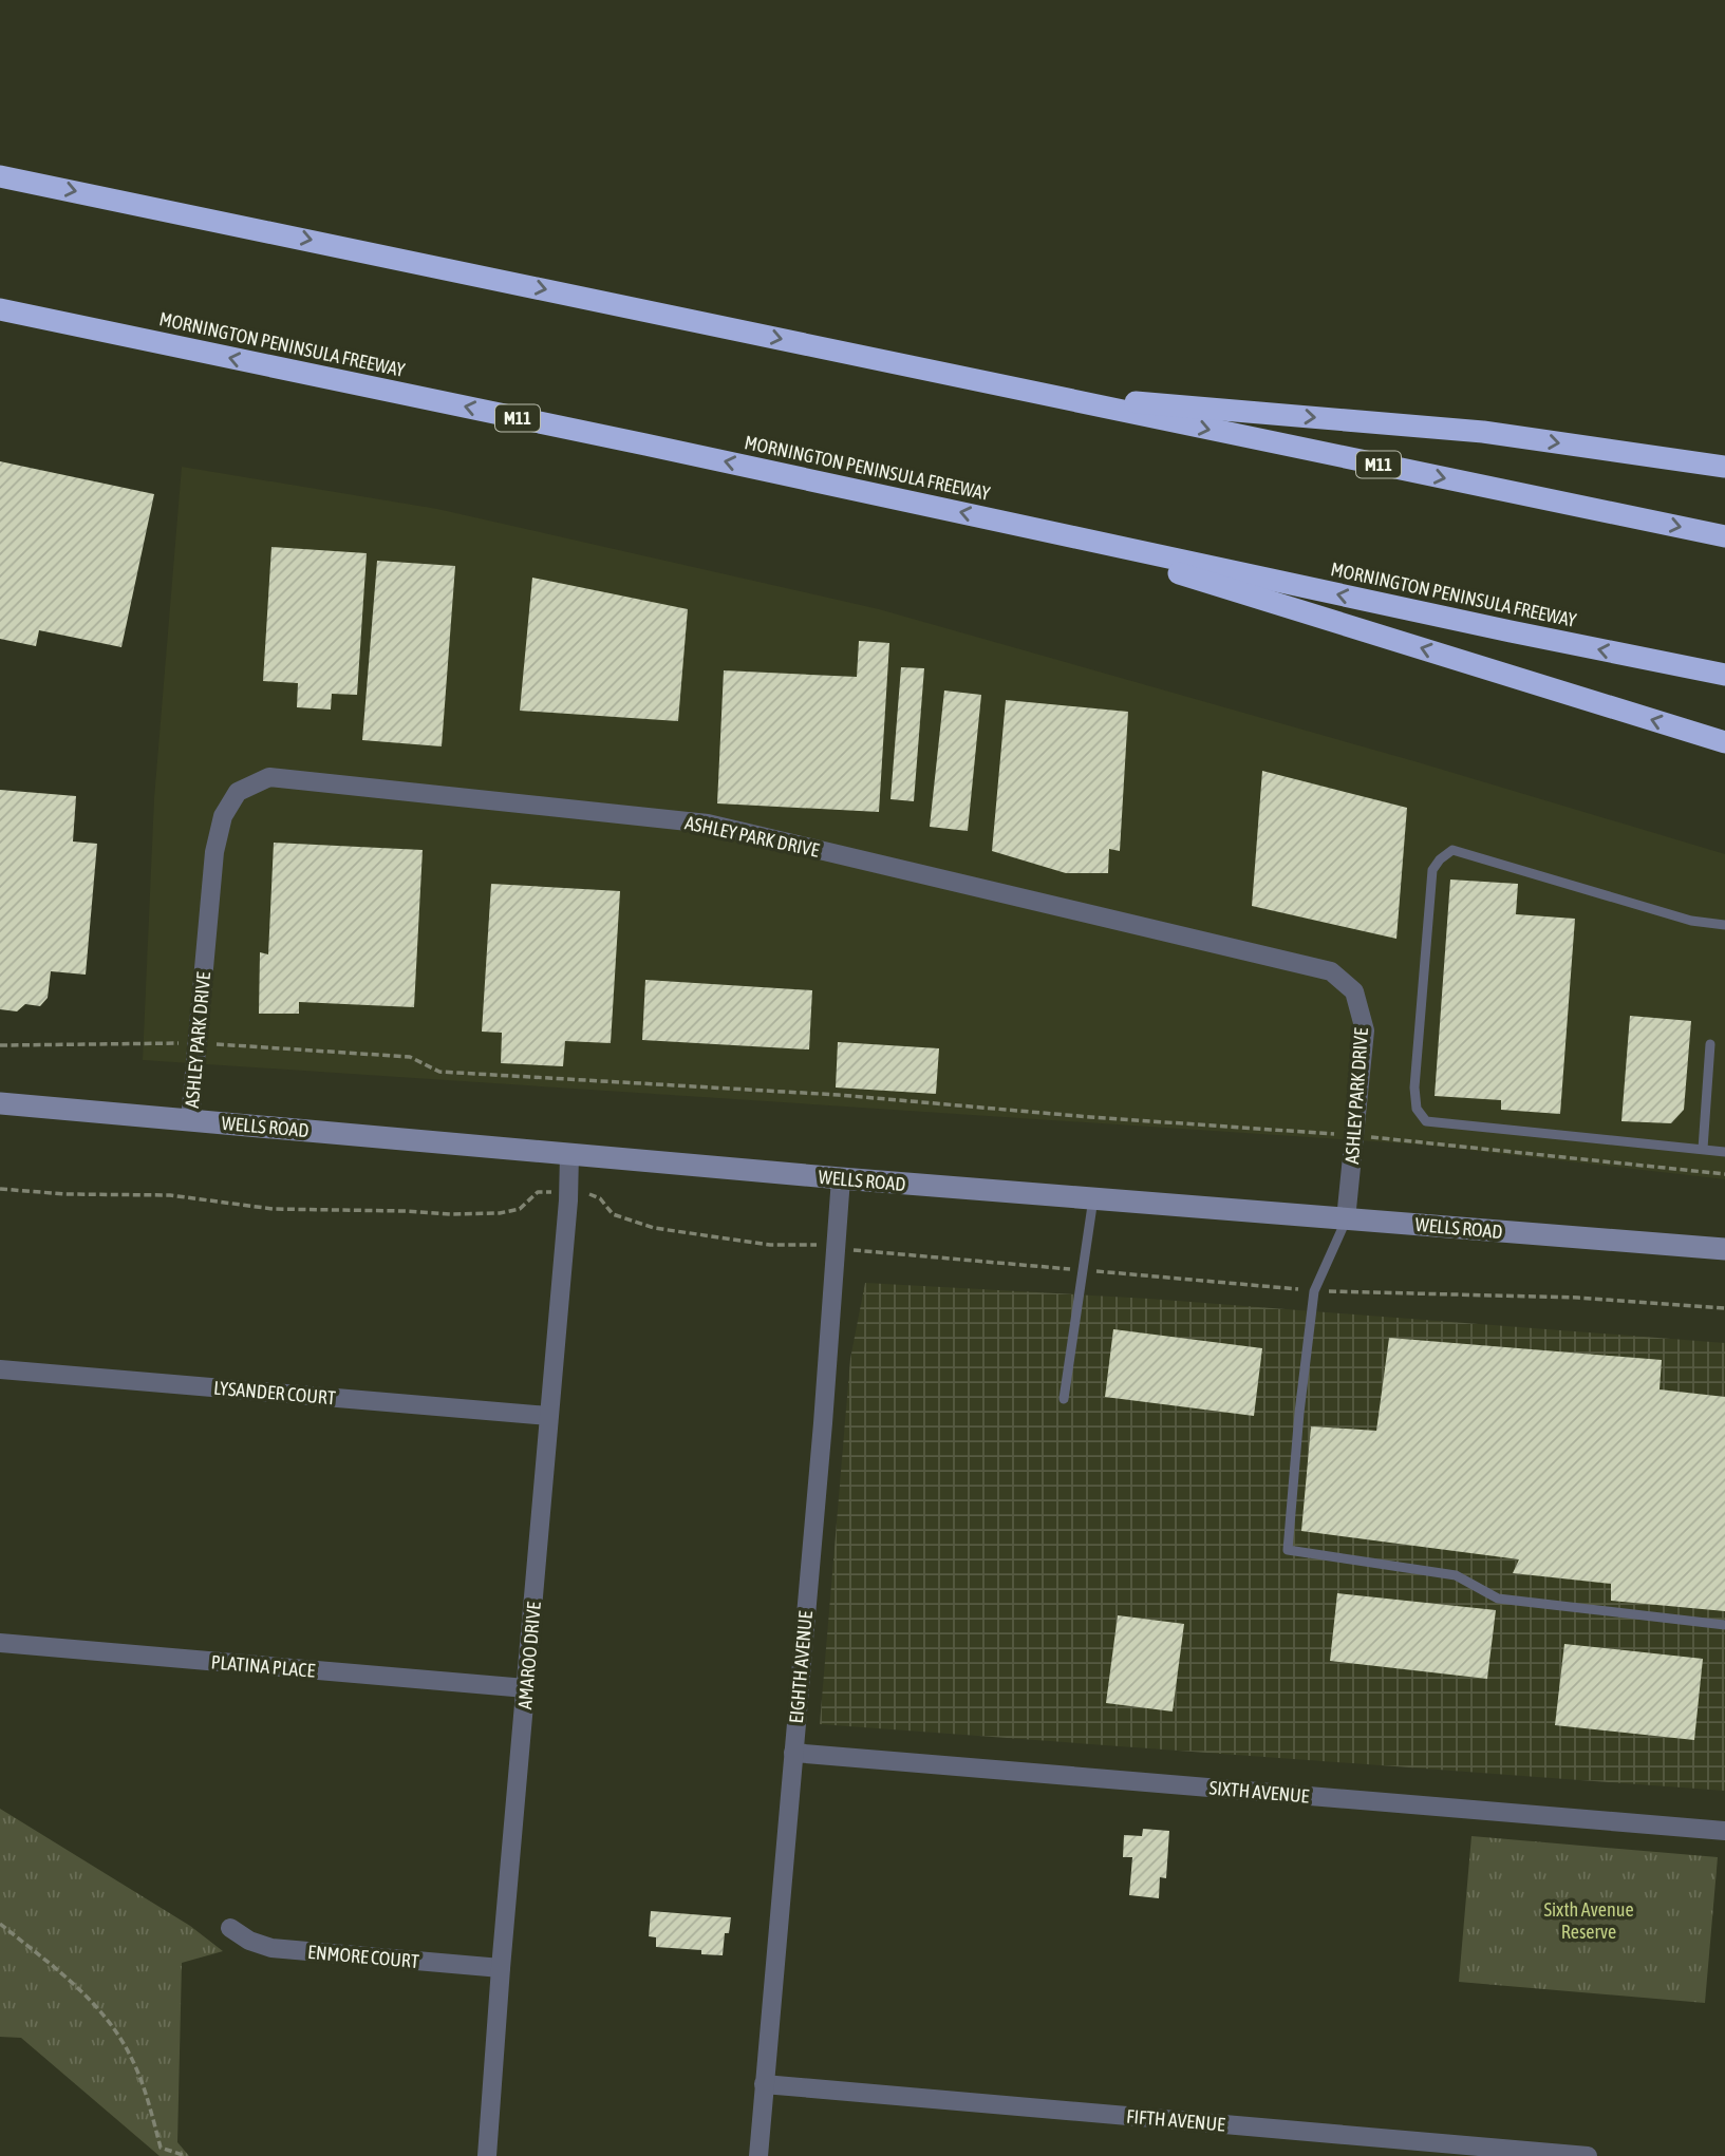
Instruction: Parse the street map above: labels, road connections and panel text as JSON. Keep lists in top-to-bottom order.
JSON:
{
  "streets": {
    "highway": ["MORNINGTON PENINSULA FREEWAY", "M11"],
    "main road": ["WELLS ROAD"],
    "street": [
      "ASHLEY PARK DRIVE",
      "LYSANDER COURT",
      "AMAROO DRIVE",
      "PLATINA PLACE",
      "EIGHTH AVENUE",
      "SIXTH AVENUE",
      "ENMORE COURT",
      "FIFTH AVENUE"
    ]
  },
  "crossings": [
    ["ASHLEY PARK DRIVE", "WELLS ROAD"],
    ["WELLS ROAD", "AMAROO DRIVE"],
    ["WELLS ROAD", "EIGHTH AVENUE"],
    ["LYSANDER COURT", "AMAROO DRIVE"],
    ["AMAROO DRIVE", "PLATINA PLACE"],
    ["AMAROO DRIVE", "ENMORE COURT"],
    ["EIGHTH AVENUE", "SIXTH AVENUE"],
    ["EIGHTH AVENUE", "FIFTH AVENUE"]
  ],
  "parks": ["Sixth Avenue Reserve"]
}
